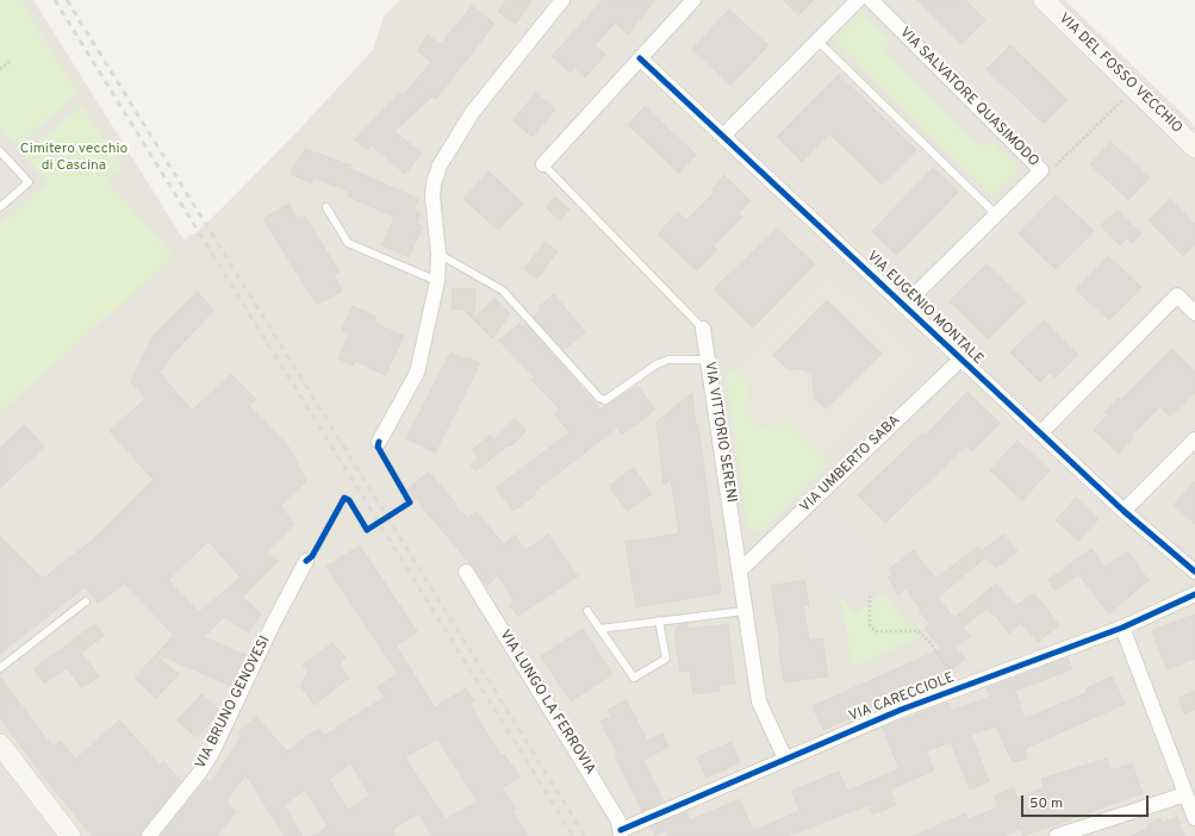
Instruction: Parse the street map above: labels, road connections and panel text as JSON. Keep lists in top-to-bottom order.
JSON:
{
  "streets": {
    "street": [
      "VIA DEL FOSSO VECCHIO",
      "VIA SALVATORE QUASIMODO",
      "VIA EUGENIO MONTALE",
      "VIA VITTORIO SERENI",
      "VIA UMBERTO SABA",
      "VIA CARECCIOLE",
      "VIA BRUNO GENOVESI",
      "VIA LUNGO LA FERROVIA"
    ]
  },
  "crossings": [
    ["VIA SALVATORE QUASIMODO", "VIA EUGENIO MONTALE"],
    ["VIA EUGENIO MONTALE", "VIA UMBERTO SABA"],
    ["VIA VITTORIO SERENI", "VIA UMBERTO SABA"],
    ["VIA VITTORIO SERENI", "VIA CARECCIOLE"],
    ["VIA CARECCIOLE", "VIA LUNGO LA FERROVIA"]
  ],
  "parks": ["Cimitero vecchio di Cascina"],
  "scale_bar": "50 m"
}
